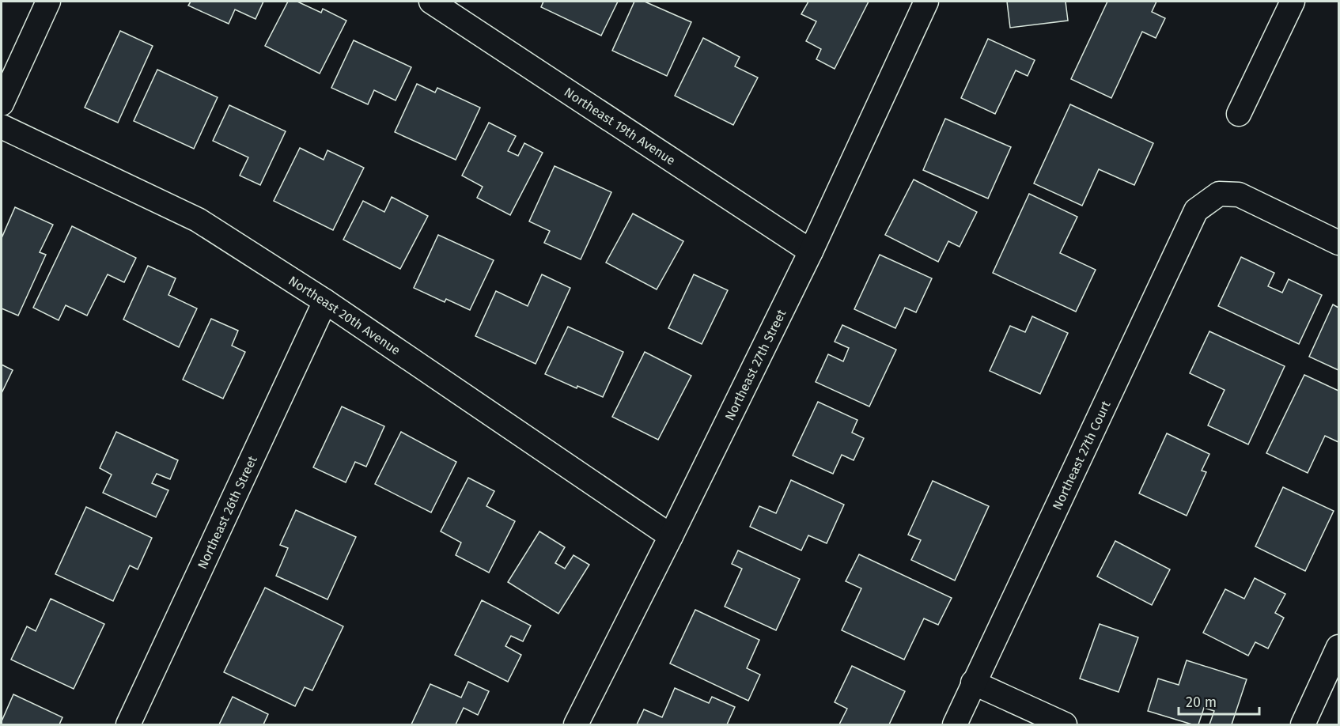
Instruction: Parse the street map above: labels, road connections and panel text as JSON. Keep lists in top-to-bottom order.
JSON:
{
  "streets": {
    "street": [
      "Northeast 19th Avenue",
      "Northeast 20th Avenue",
      "Northeast 27th Street",
      "Northeast 27th Court",
      "Northeast 26th Street"
    ]
  },
  "crossings": [
    ["Northeast 19th Avenue", "Northeast 27th Street"],
    ["Northeast 20th Avenue", "Northeast 27th Street"],
    ["Northeast 20th Avenue", "Northeast 26th Street"]
  ],
  "scale_bar": "20 m"
}
